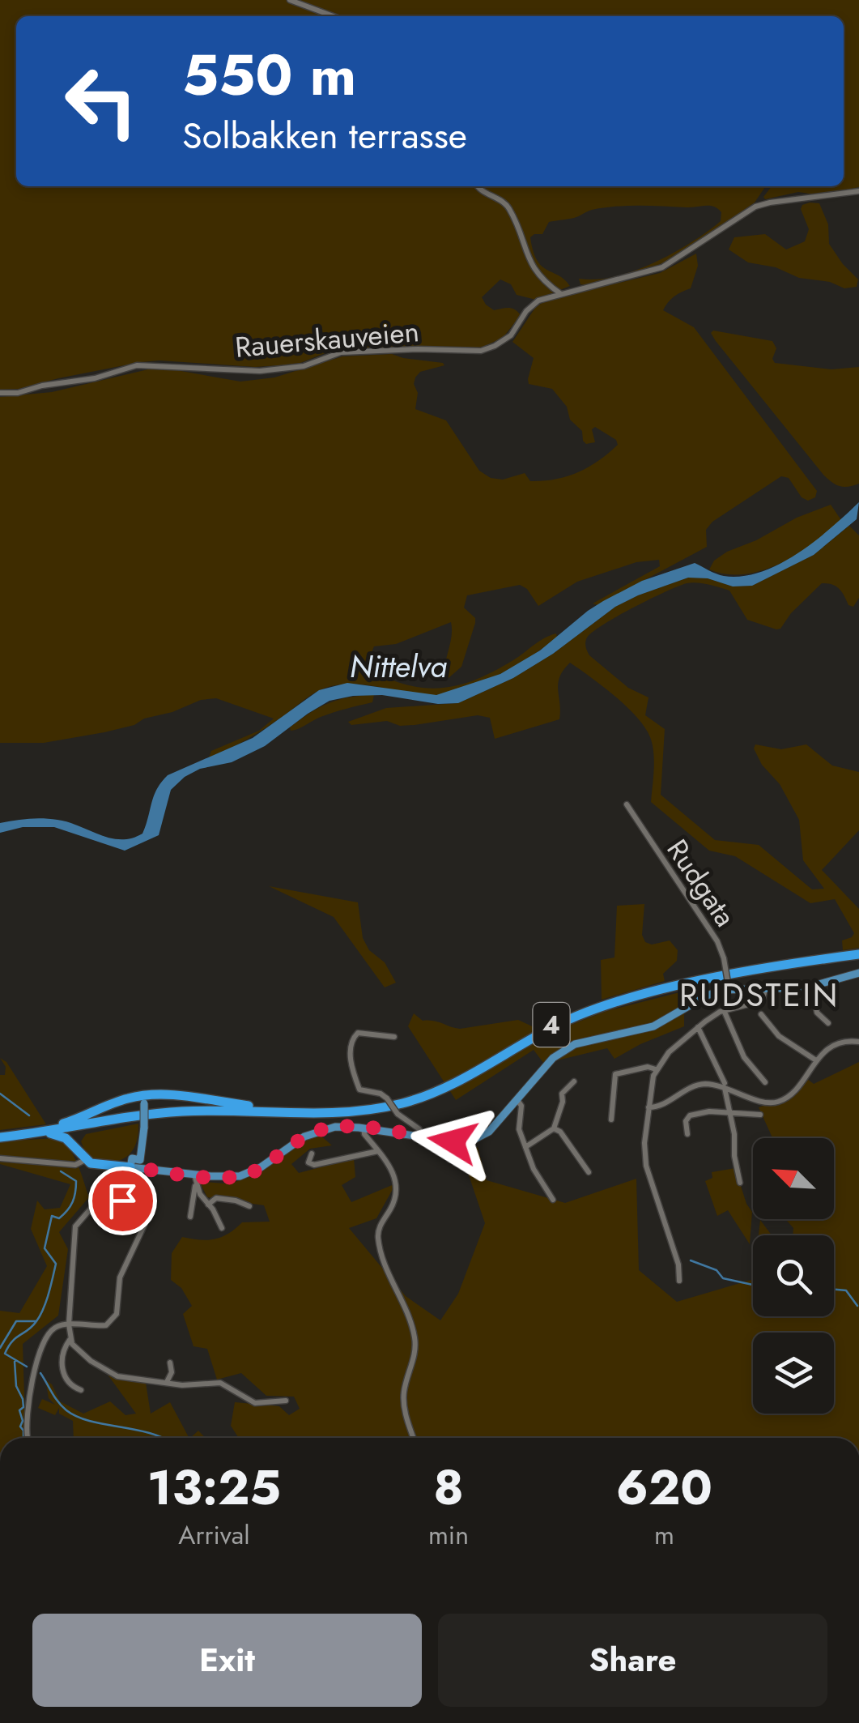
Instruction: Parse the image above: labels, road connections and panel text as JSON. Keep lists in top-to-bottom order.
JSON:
{
  "streets": {
    "highway": ["4"],
    "street": ["Rauerskauveien", "Rudgata"]
  },
  "districts": ["RUDSTEIN"],
  "water": ["Nittelva"],
  "north": "top left",
  "page": {
    "turn": ["550 m", "Solbakken terrasse"],
    "eta": [
      "13:25",
      "Arrival",
      "8",
      "min",
      "620",
      "m"
    ],
    "buttons": ["Exit", "Share"]
  }
}
